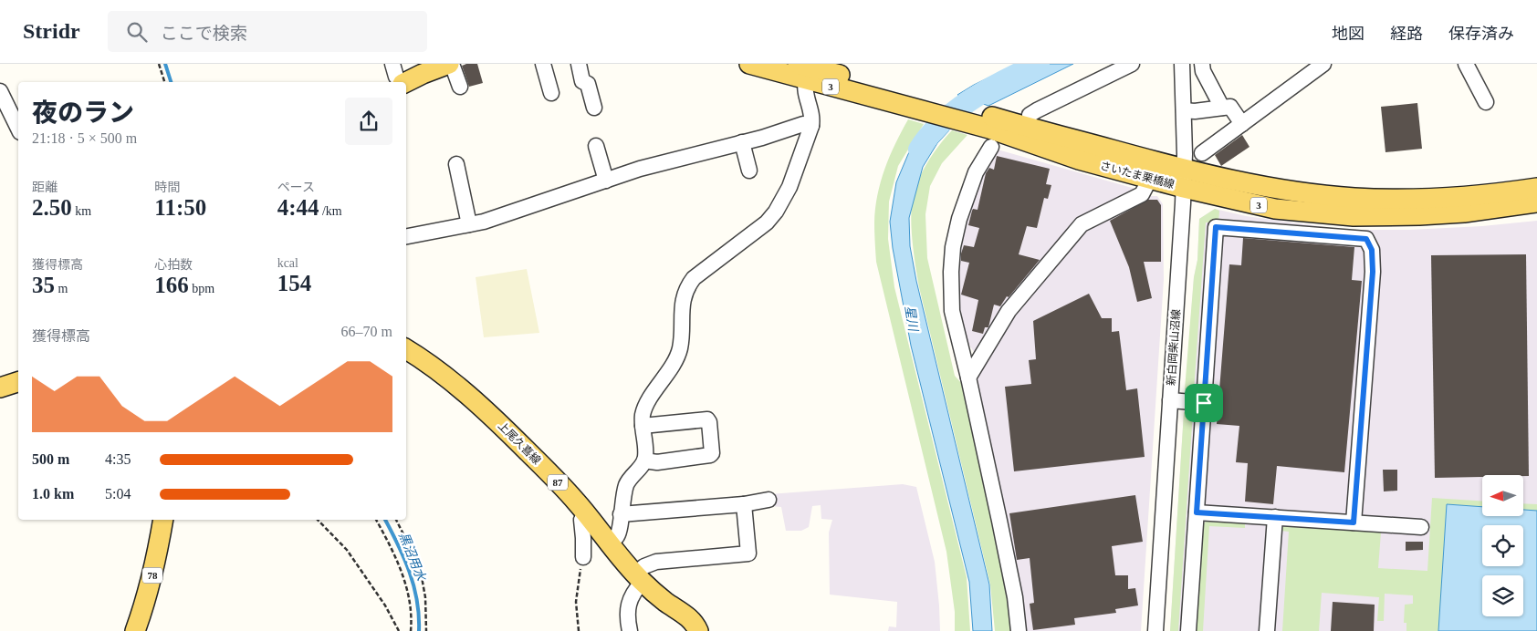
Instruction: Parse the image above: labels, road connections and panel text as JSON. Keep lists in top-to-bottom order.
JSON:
{
  "streets": {
    "main road": [
      "3",
      "さいたま栗橋線",
      "上尾久喜線",
      "87",
      "78"
    ],
    "street": ["新白岡柴山沼線"]
  },
  "crossings": [
    ["さいたま栗橋線", "新白岡柴山沼線"]
  ],
  "water": ["星川", "黒沼用水"],
  "north": "left",
  "page": {
    "header": "Stridr",
    "search": "ここで検索",
    "nav": ["地図", "経路", "保存済み"],
    "heading": ["夜のラン", "21:18 · 5 × 500 m"],
    "stats": [
      ["距離", "2.50 km"],
      ["時間", "11:50"],
      ["ペース", "4:44 /km"],
      ["獲得標高", "35 m"],
      ["心拍数", "166 bpm"],
      ["kcal", "154"]
    ],
    "chart": ["獲得標高", "66–70 m"],
    "list": [
      {
        "name": "500 m",
        "note": "4:35"
      },
      {
        "name": "1.0 km",
        "note": "5:04"
      }
    ]
  }
}
